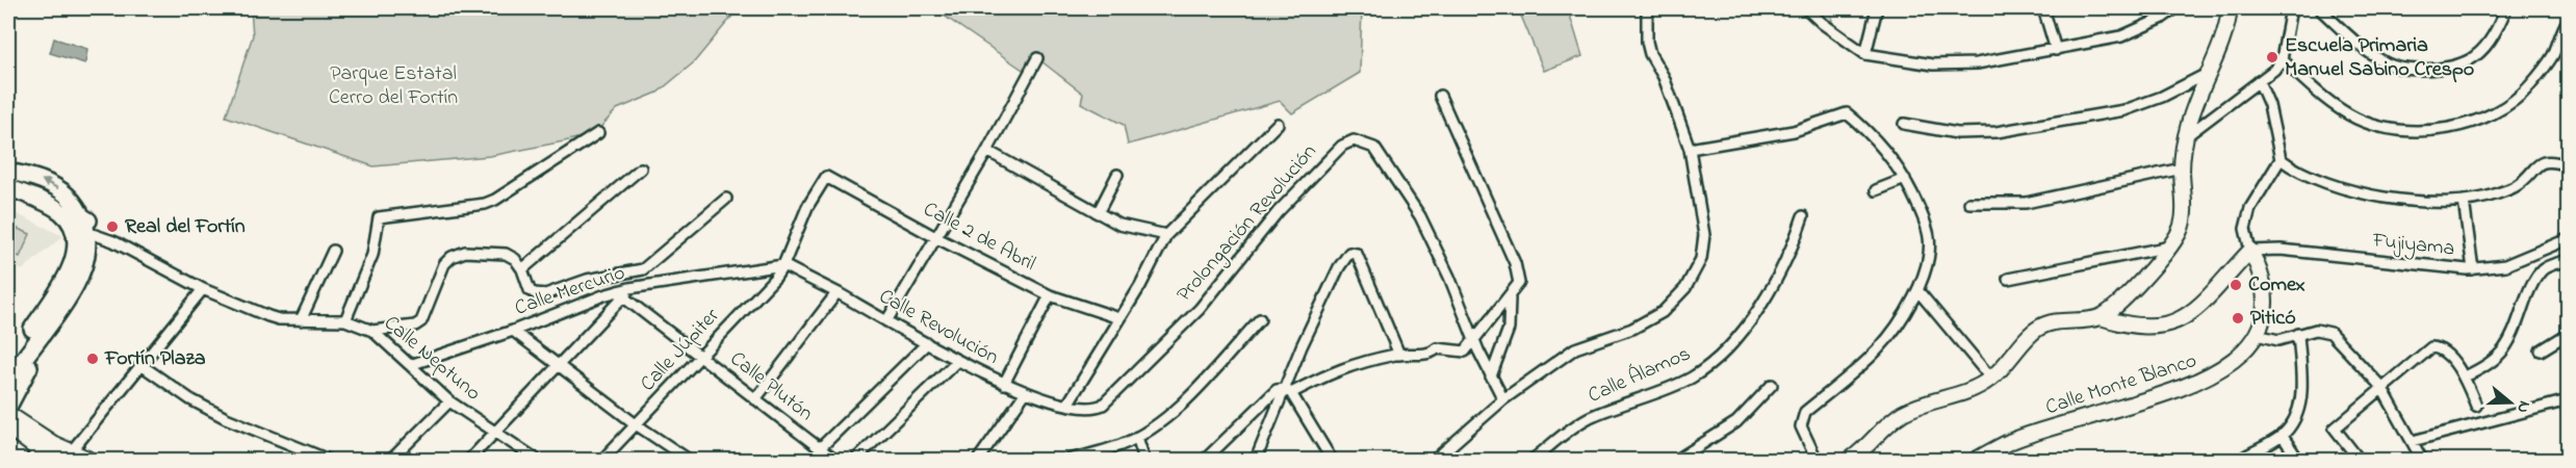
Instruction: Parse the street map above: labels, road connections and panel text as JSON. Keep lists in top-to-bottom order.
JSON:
{
  "streets": {
    "main road": ["Calle Monte Blanco"],
    "street": [
      "Prolongación Revolución",
      "Calle 2 de Abril",
      "Fujiyama",
      "Calle Mercurio",
      "Calle Revolución",
      "Calle Júpiter",
      "Calle Neptuno",
      "Calle Álamos",
      "Calle Plutón"
    ]
  },
  "crossings": [
    ["Prolongación Revolución", "Calle Revolución"],
    ["Calle 2 de Abril", "Calle Júpiter"],
    ["Calle Mercurio", "Calle Revolución"],
    ["Calle Mercurio", "Calle Júpiter"],
    ["Calle Mercurio", "Calle Neptuno"],
    ["Calle Mercurio", "Calle Plutón"],
    ["Calle Revolución", "Calle Júpiter"],
    ["Calle Júpiter", "Calle Plutón"]
  ],
  "parks": ["Parque Estatal Cerro del Fortín"],
  "places": [
    "Escuela Primaria Manuel Sabino Crespo",
    "Real del Fortín",
    "Comex",
    "Piticó",
    "Fortín Plaza"
  ],
  "north": "right"
}
